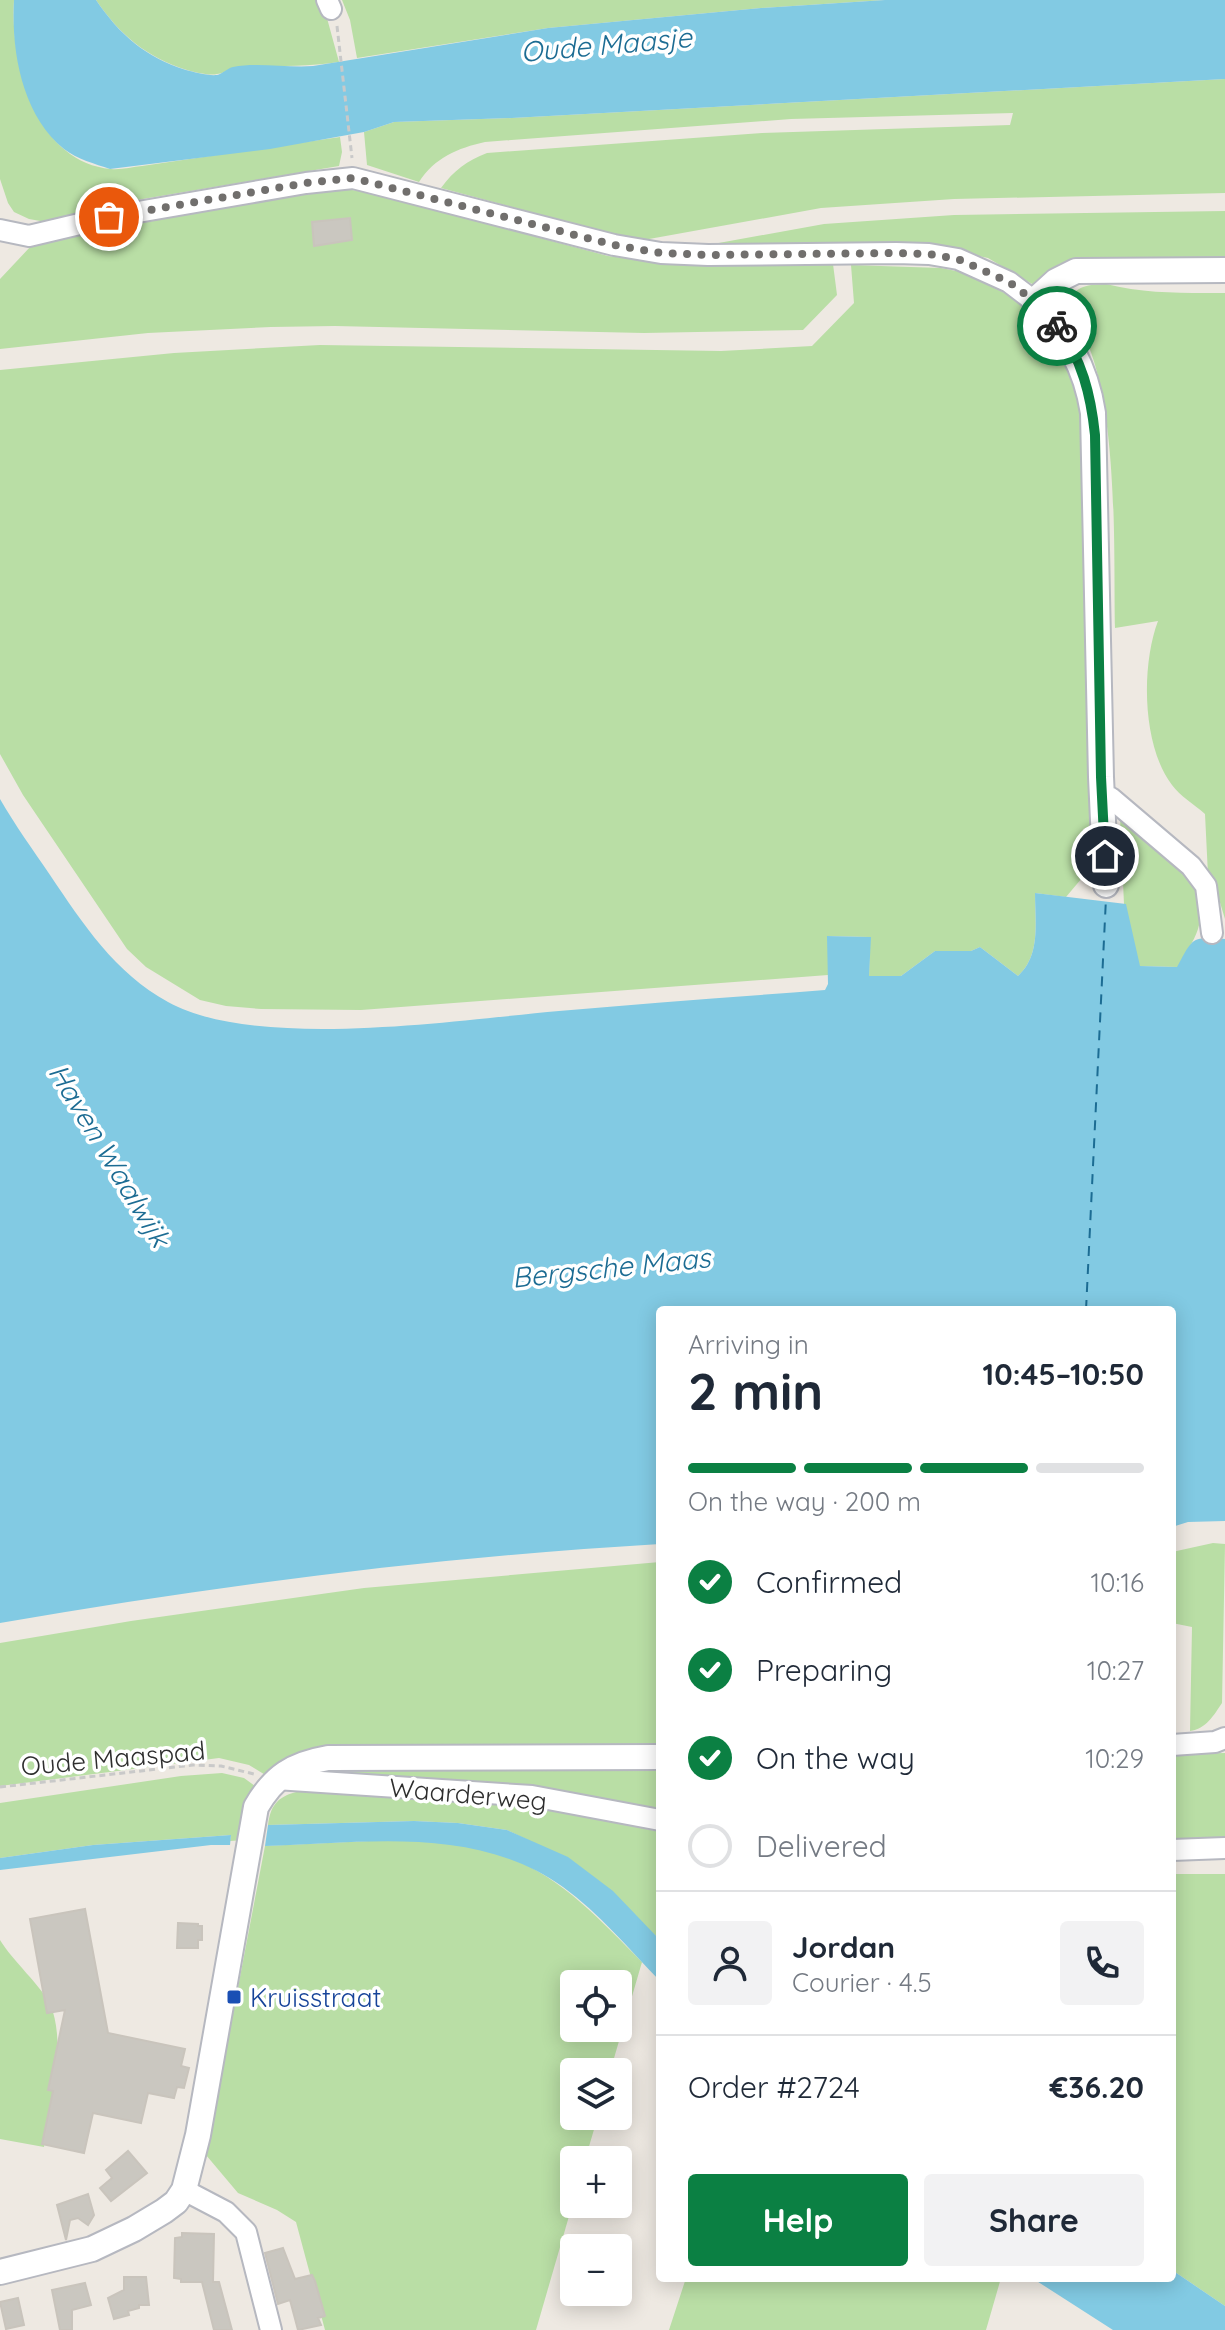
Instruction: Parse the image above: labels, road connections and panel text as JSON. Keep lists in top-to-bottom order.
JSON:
{
  "streets": {
    "street": ["Waarderweg"],
    "path": ["Oude Maaspad"]
  },
  "crossings": [
    ["Oude Maaspad", "Waarderweg"]
  ],
  "water": ["Oude Maasje", "Haven Waalwijk", "Bergsche Maas"],
  "places": {
    "transit": ["Kruisstraat"]
  },
  "page": {
    "heading": ["2 min", "Arriving in", "10:45–10:50"],
    "panel": [
      "Jordan",
      "Courier · 4.5",
      "Order #2724",
      "€36.20"
    ],
    "bar": "On the way · 200 m",
    "list": [
      ["Confirmed", "10:16"],
      ["Preparing", "10:27"],
      ["On the way", "10:29"],
      "Delivered"
    ],
    "map_buttons": ["+", "−"],
    "buttons": ["Help", "Share"]
  }
}
